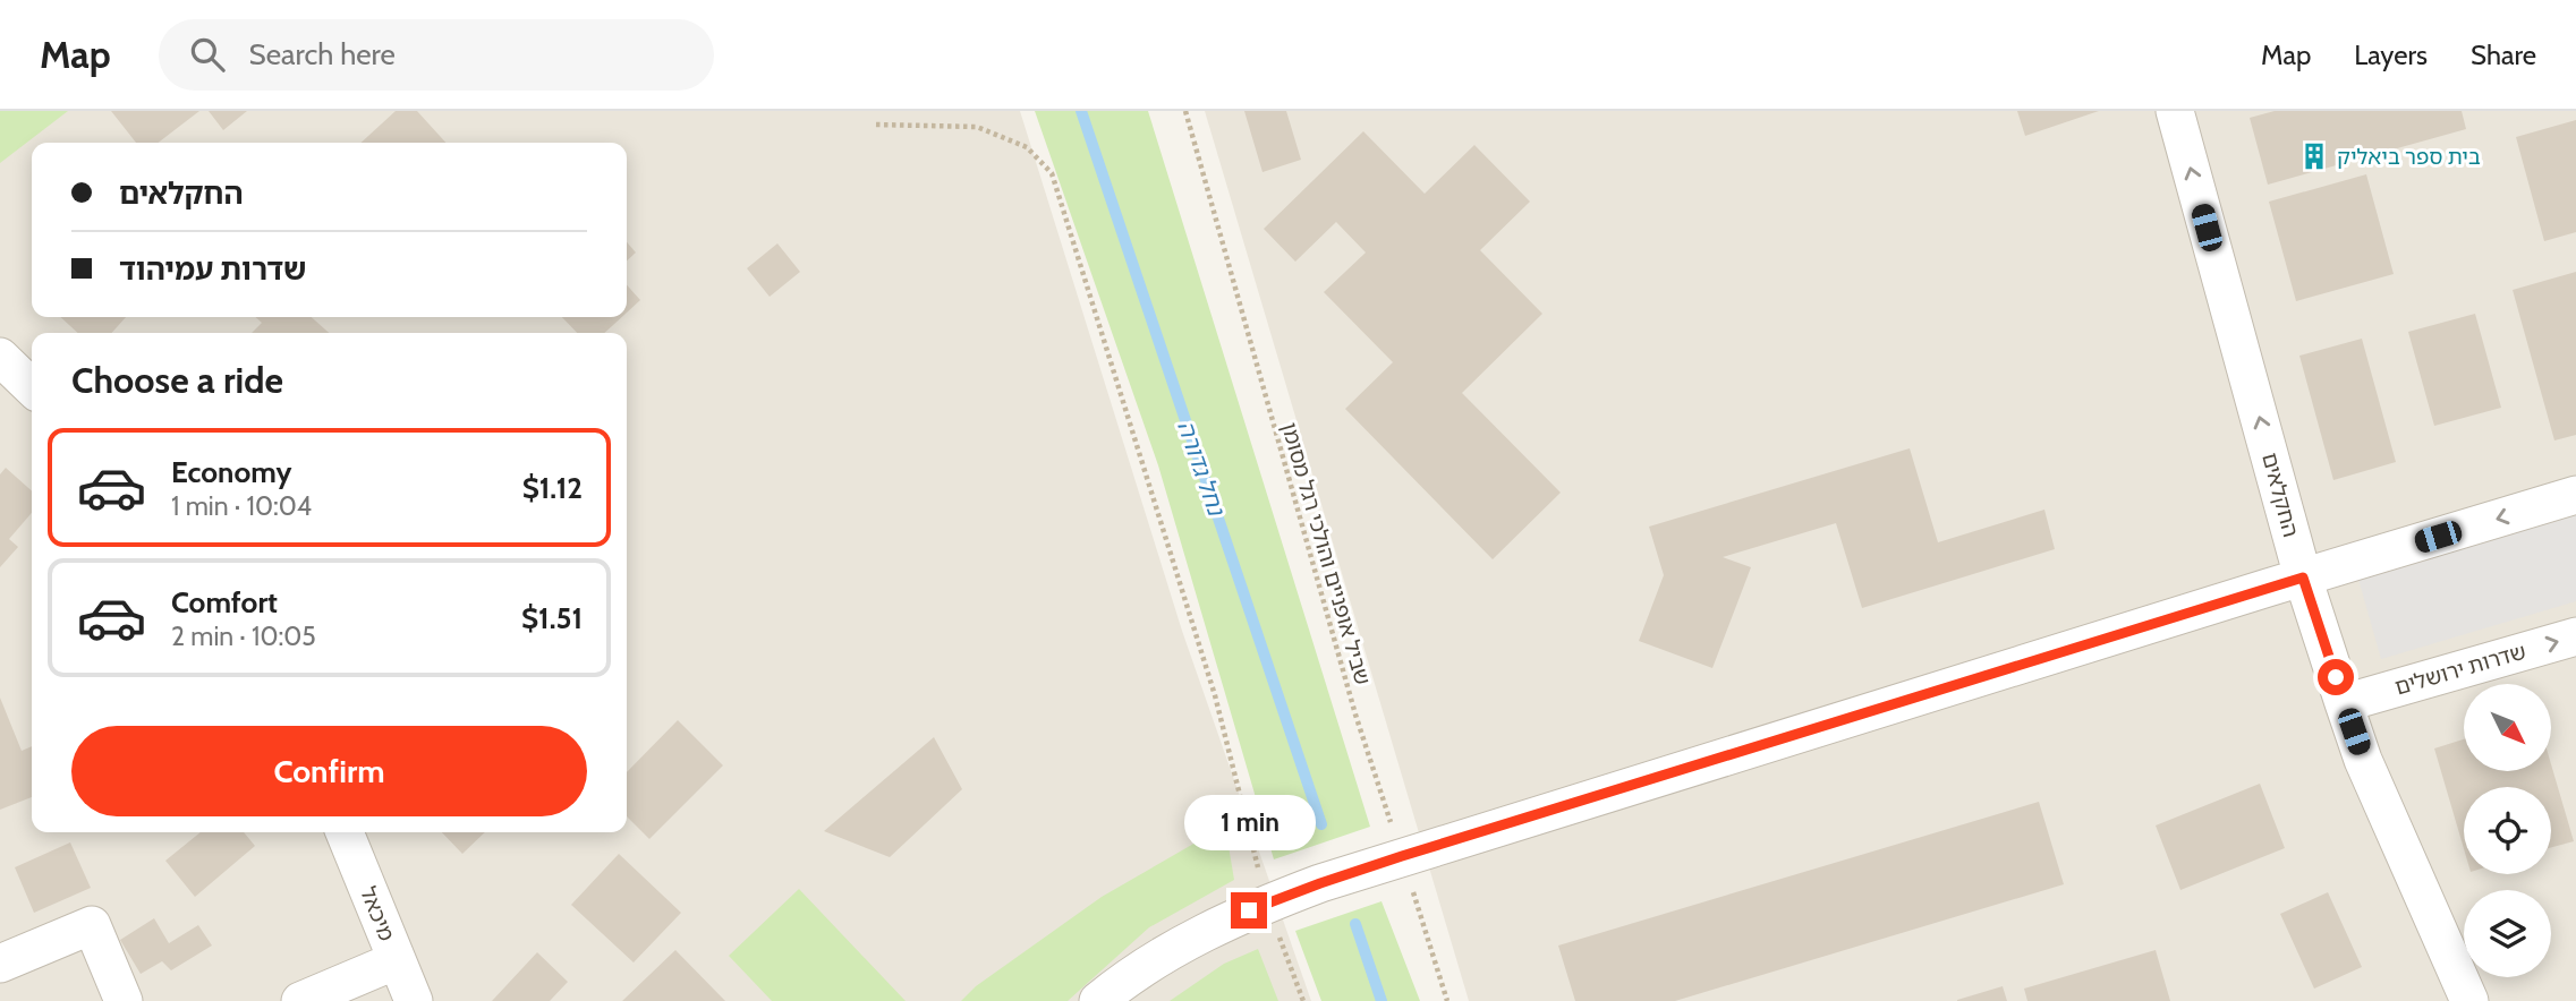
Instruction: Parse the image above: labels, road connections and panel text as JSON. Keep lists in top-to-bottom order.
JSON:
{
  "streets": {
    "street": ["החקלאים", "שדרות ירושלים", "מיכאל"],
    "path": ["שביל אופניים והולכי רגל מסומן"]
  },
  "crossings": [
    ["החקלאים", "שדרות ירושלים"]
  ],
  "one_way": ["החקלאים"],
  "water": ["נחל גדורה"],
  "places": {
    "building": ["בית ספר ביאליק"]
  },
  "north": "bottom right",
  "page": {
    "header": "Map",
    "search": "Search here",
    "nav": ["Map", "Layers", "Share"],
    "banner": ["החקלאים", "שדרות עמיהוד"],
    "heading": "Choose a ride",
    "list": [
      {
        "name": "Economy",
        "note": "1 min · 10:04",
        "value": "$1.12"
      },
      {
        "name": "Comfort",
        "note": "2 min · 10:05",
        "value": "$1.51"
      }
    ],
    "buttons": "Confirm",
    "bubble": "1 min"
  }
}
